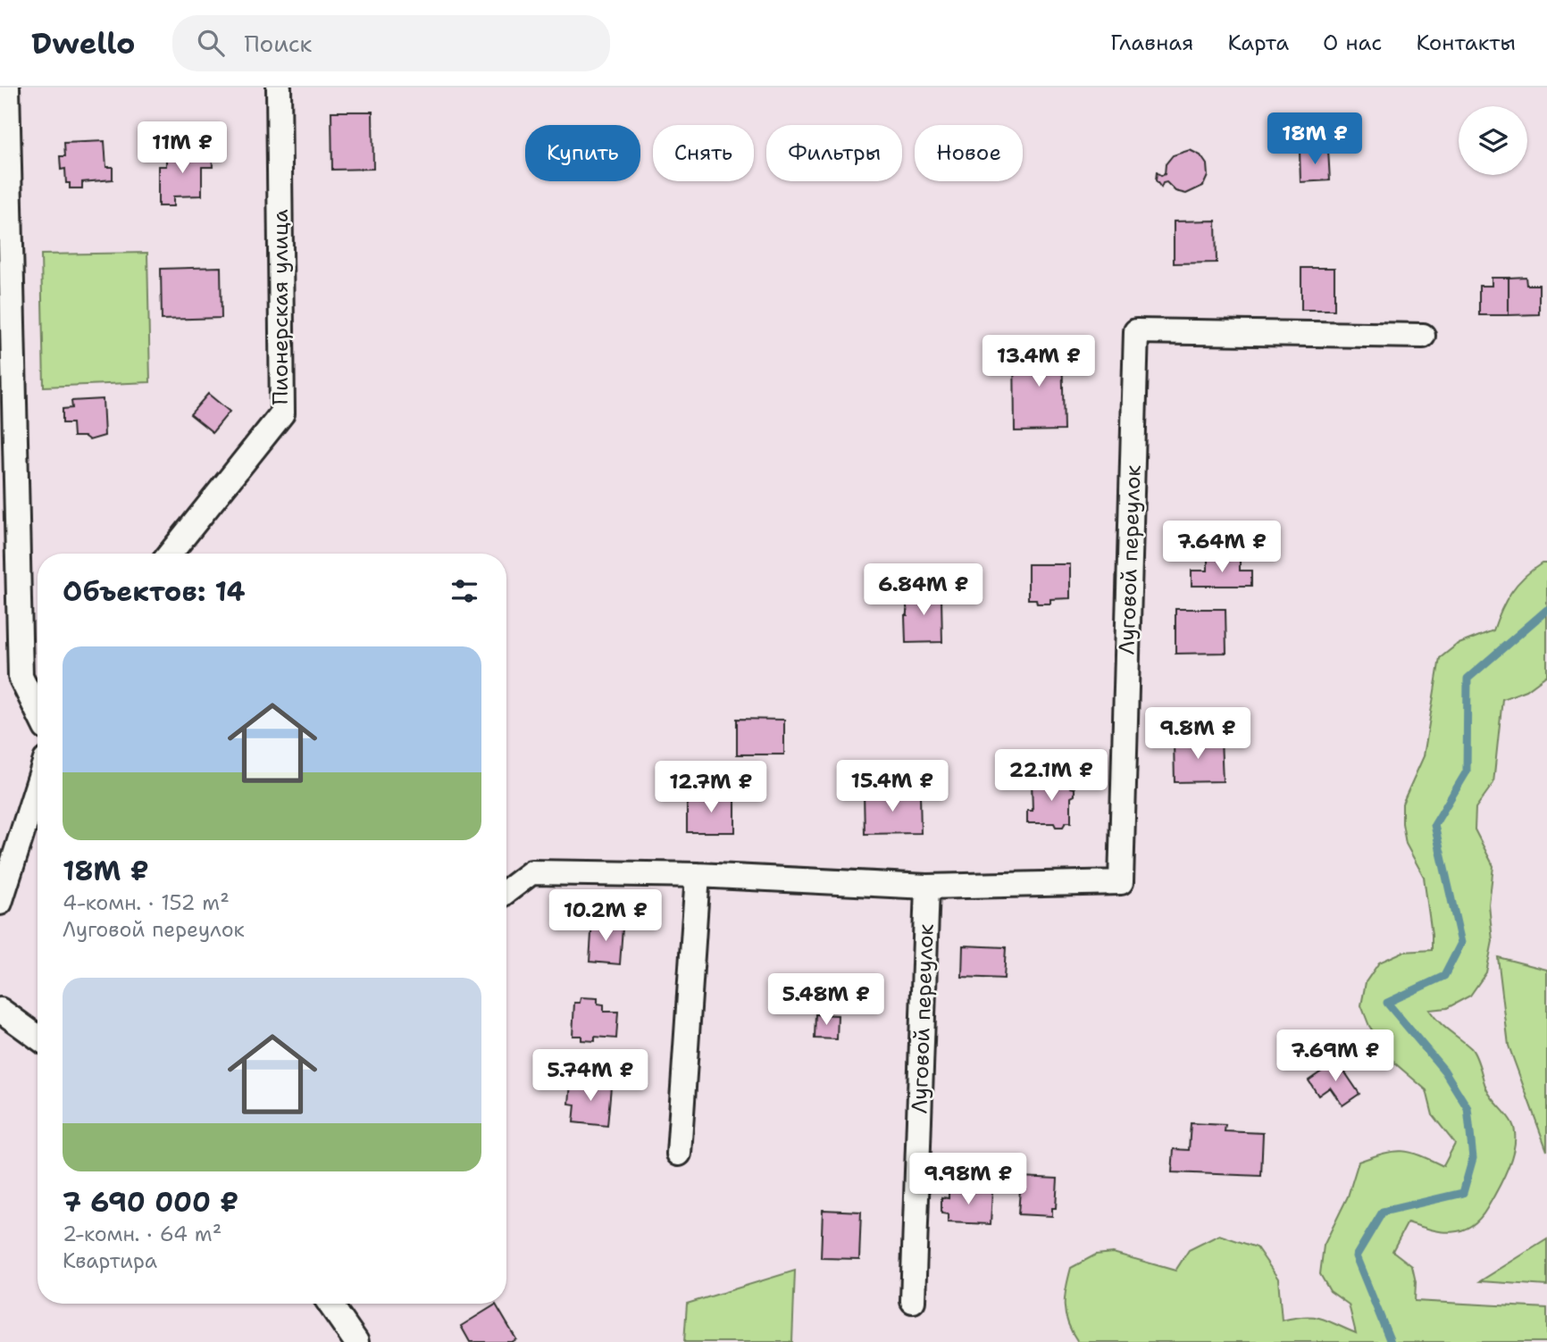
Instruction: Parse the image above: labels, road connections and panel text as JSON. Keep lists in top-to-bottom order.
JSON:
{
  "streets": {
    "street": ["Пионерская улица", "Луговой переулок"]
  },
  "page": {
    "header": "Dwello",
    "search": "Поиск",
    "nav": [
      "Главная",
      "Карта",
      "О нас",
      "Контакты"
    ],
    "price": [
      "18M ₽",
      "11M ₽",
      "13.4M ₽",
      "7.64M ₽",
      "6.84M ₽",
      "9.8M ₽",
      "22.1M ₽",
      "15.4M ₽",
      "12.7M ₽",
      "10.2M ₽",
      "5.48M ₽",
      "7.69M ₽",
      "5.74M ₽",
      "9.98M ₽"
    ],
    "chip": [
      "Купить",
      "Снять",
      "Фильтры",
      "Новое"
    ],
    "heading": "Объектов: 14",
    "list": [
      {
        "name": "18M ₽",
        "note": "4-комн. · 152 m² · Луговой переулок"
      },
      {
        "name": "7 690 000 ₽",
        "note": "2-комн. · 64 m² · Квартира"
      }
    ]
  }
}
